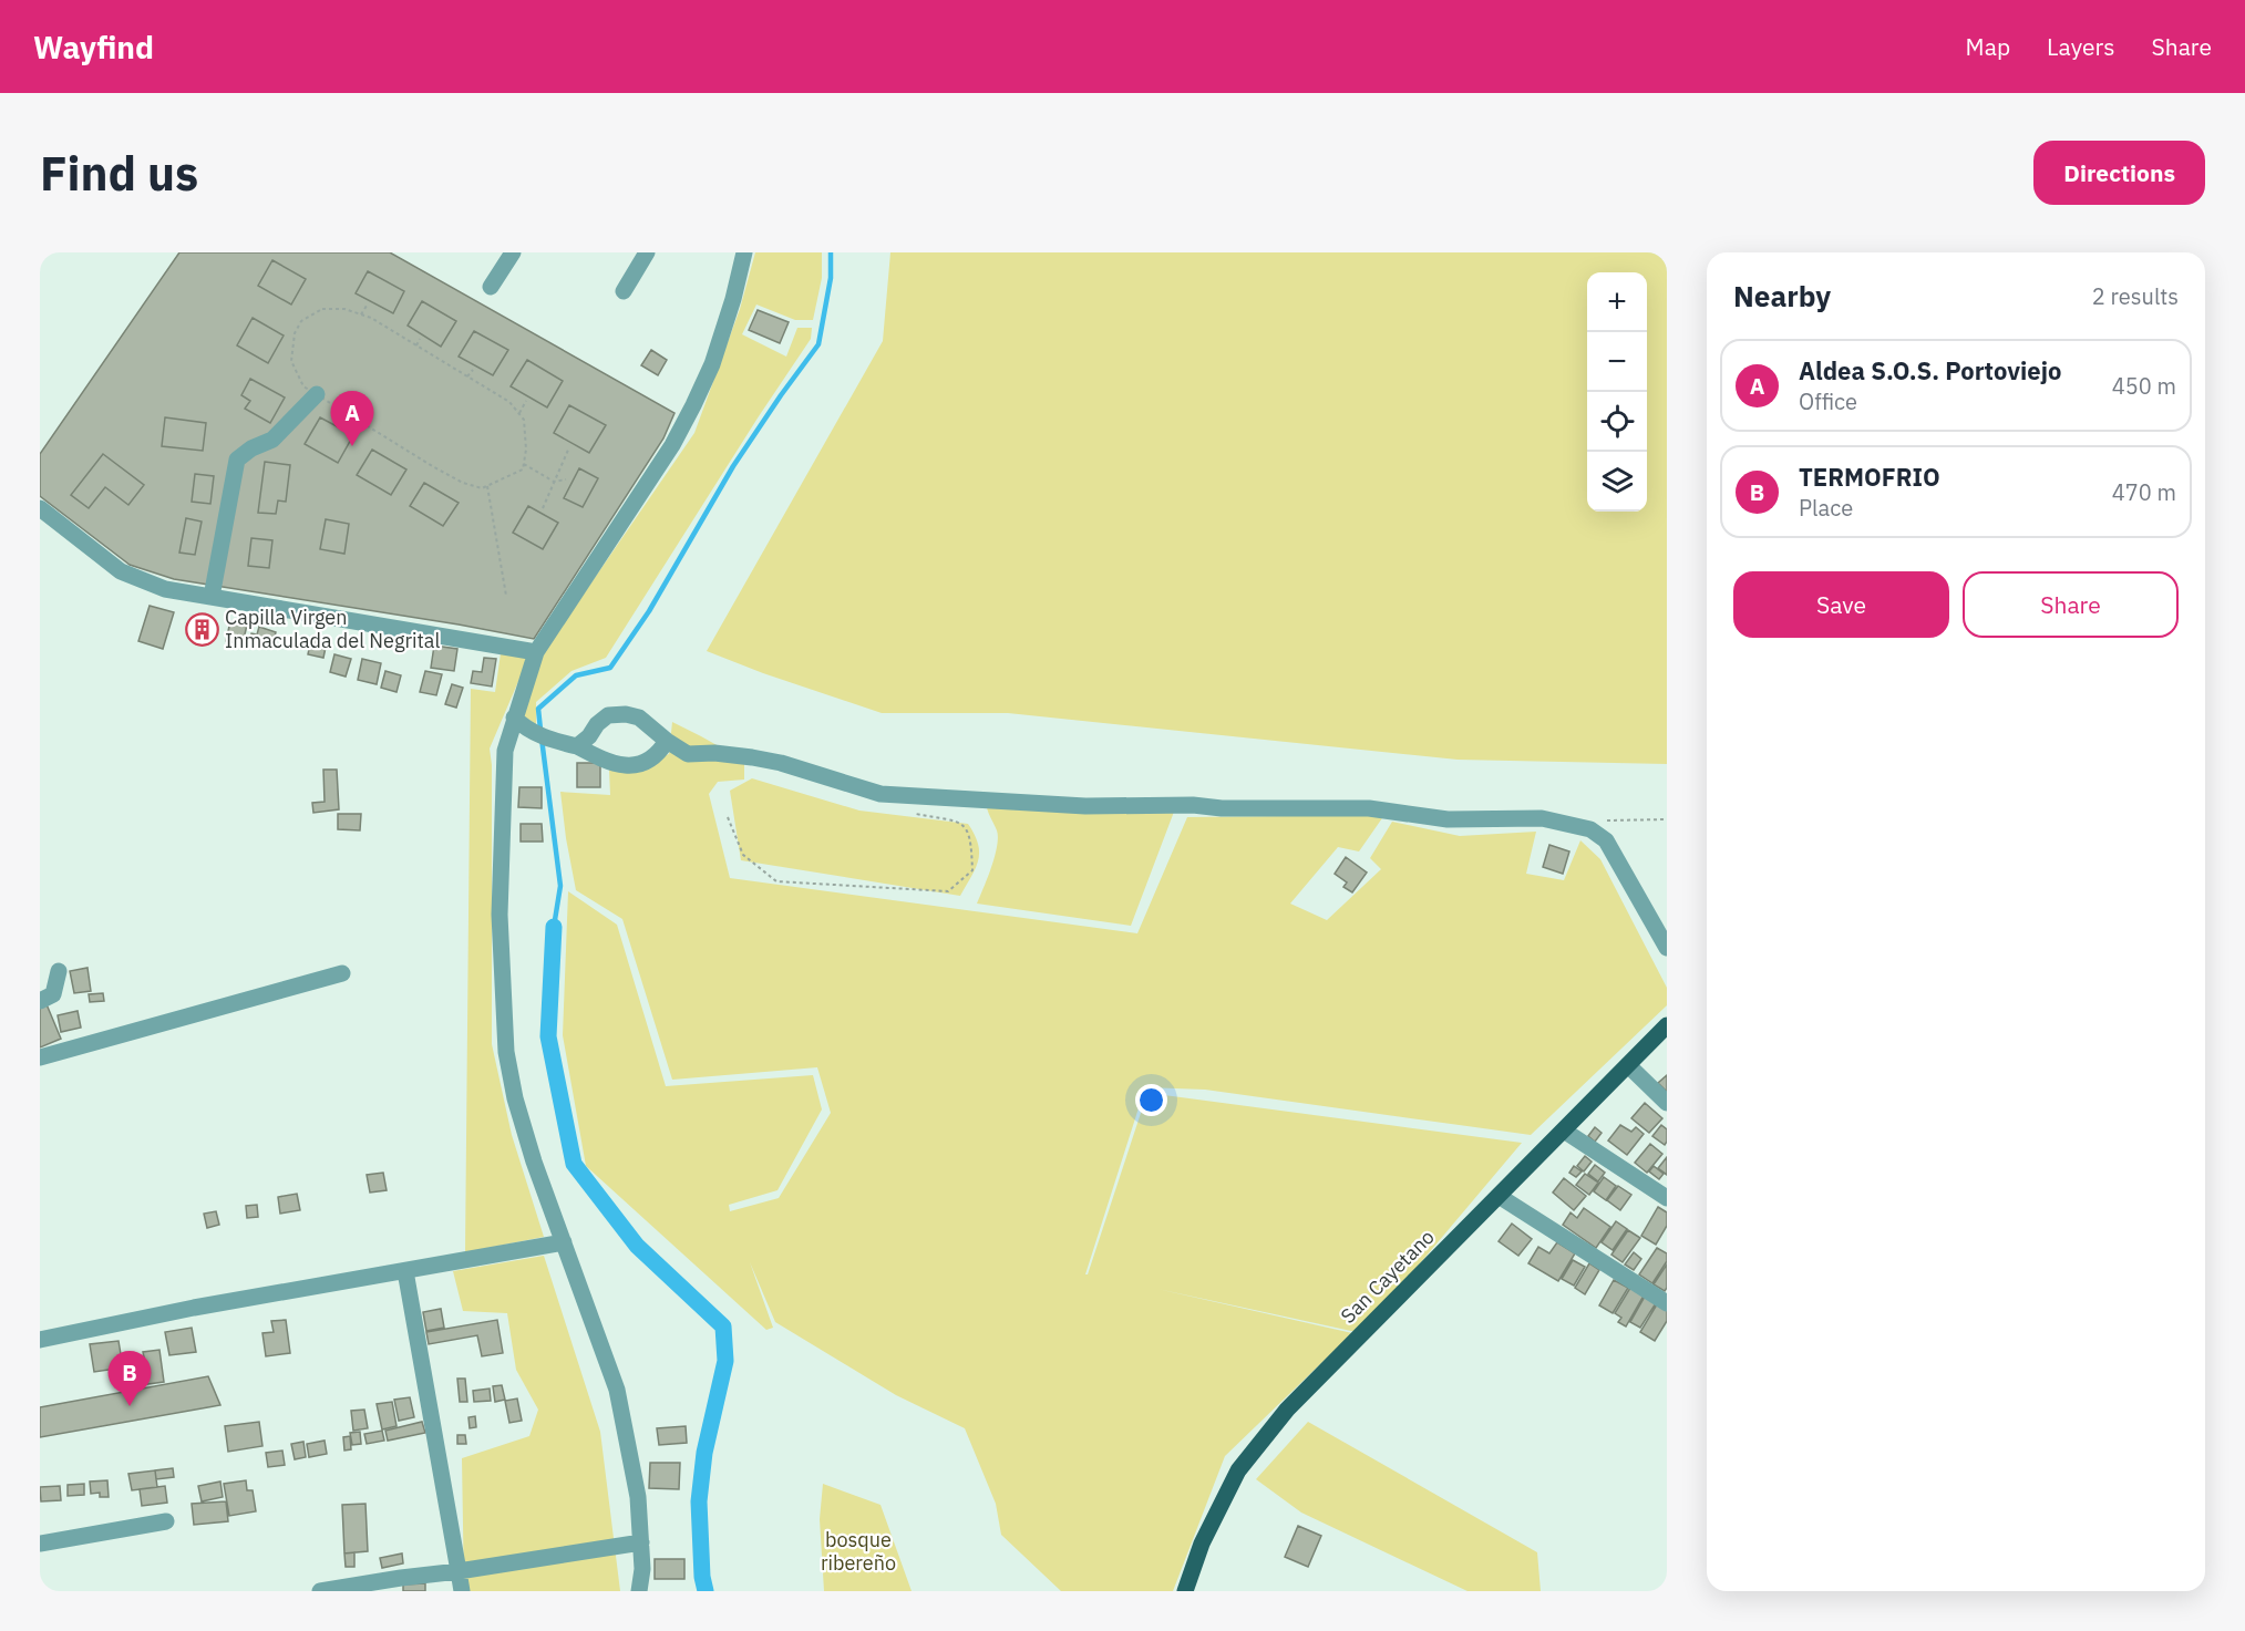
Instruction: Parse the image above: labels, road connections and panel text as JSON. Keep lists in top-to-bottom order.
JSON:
{
  "streets": {
    "main road": ["San Cayetano"]
  },
  "parks": ["bosque ribereño"],
  "places": {
    "building": ["Capilla Virgen Inmaculada del Negrital"]
  },
  "page": {
    "header": "Wayfind",
    "nav": ["Map", "Layers", "Share"],
    "buttons": [
      "Directions",
      ["Save", "Share"]
    ],
    "title": "Find us",
    "heading": ["Nearby", "2 results"],
    "map_buttons": ["+", "−"],
    "list": [
      {
        "mark": "A",
        "name": "Aldea S.O.S. Portoviejo",
        "note": "Office",
        "value": "450 m"
      },
      {
        "mark": "B",
        "name": "TERMOFRIO",
        "note": "Place",
        "value": "470 m"
      }
    ],
    "pins": ["A", "B"]
  }
}
